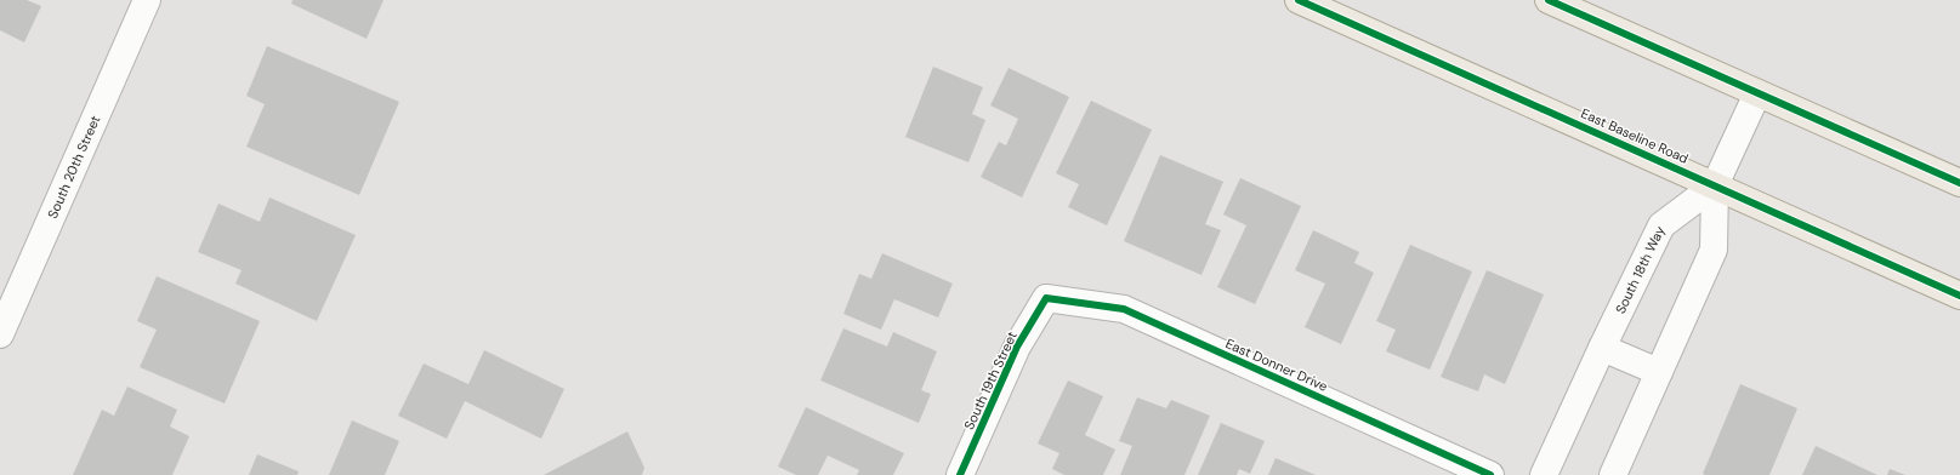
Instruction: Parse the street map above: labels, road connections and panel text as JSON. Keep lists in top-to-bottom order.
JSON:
{
  "streets": {
    "main road": ["East Baseline Road"],
    "street": [
      "South 20th Street",
      "South 18th Way",
      "East Donner Drive",
      "South 19th Street"
    ]
  },
  "crossings": [
    ["East Baseline Road", "South 18th Way"],
    ["East Donner Drive", "South 19th Street"]
  ]
}
